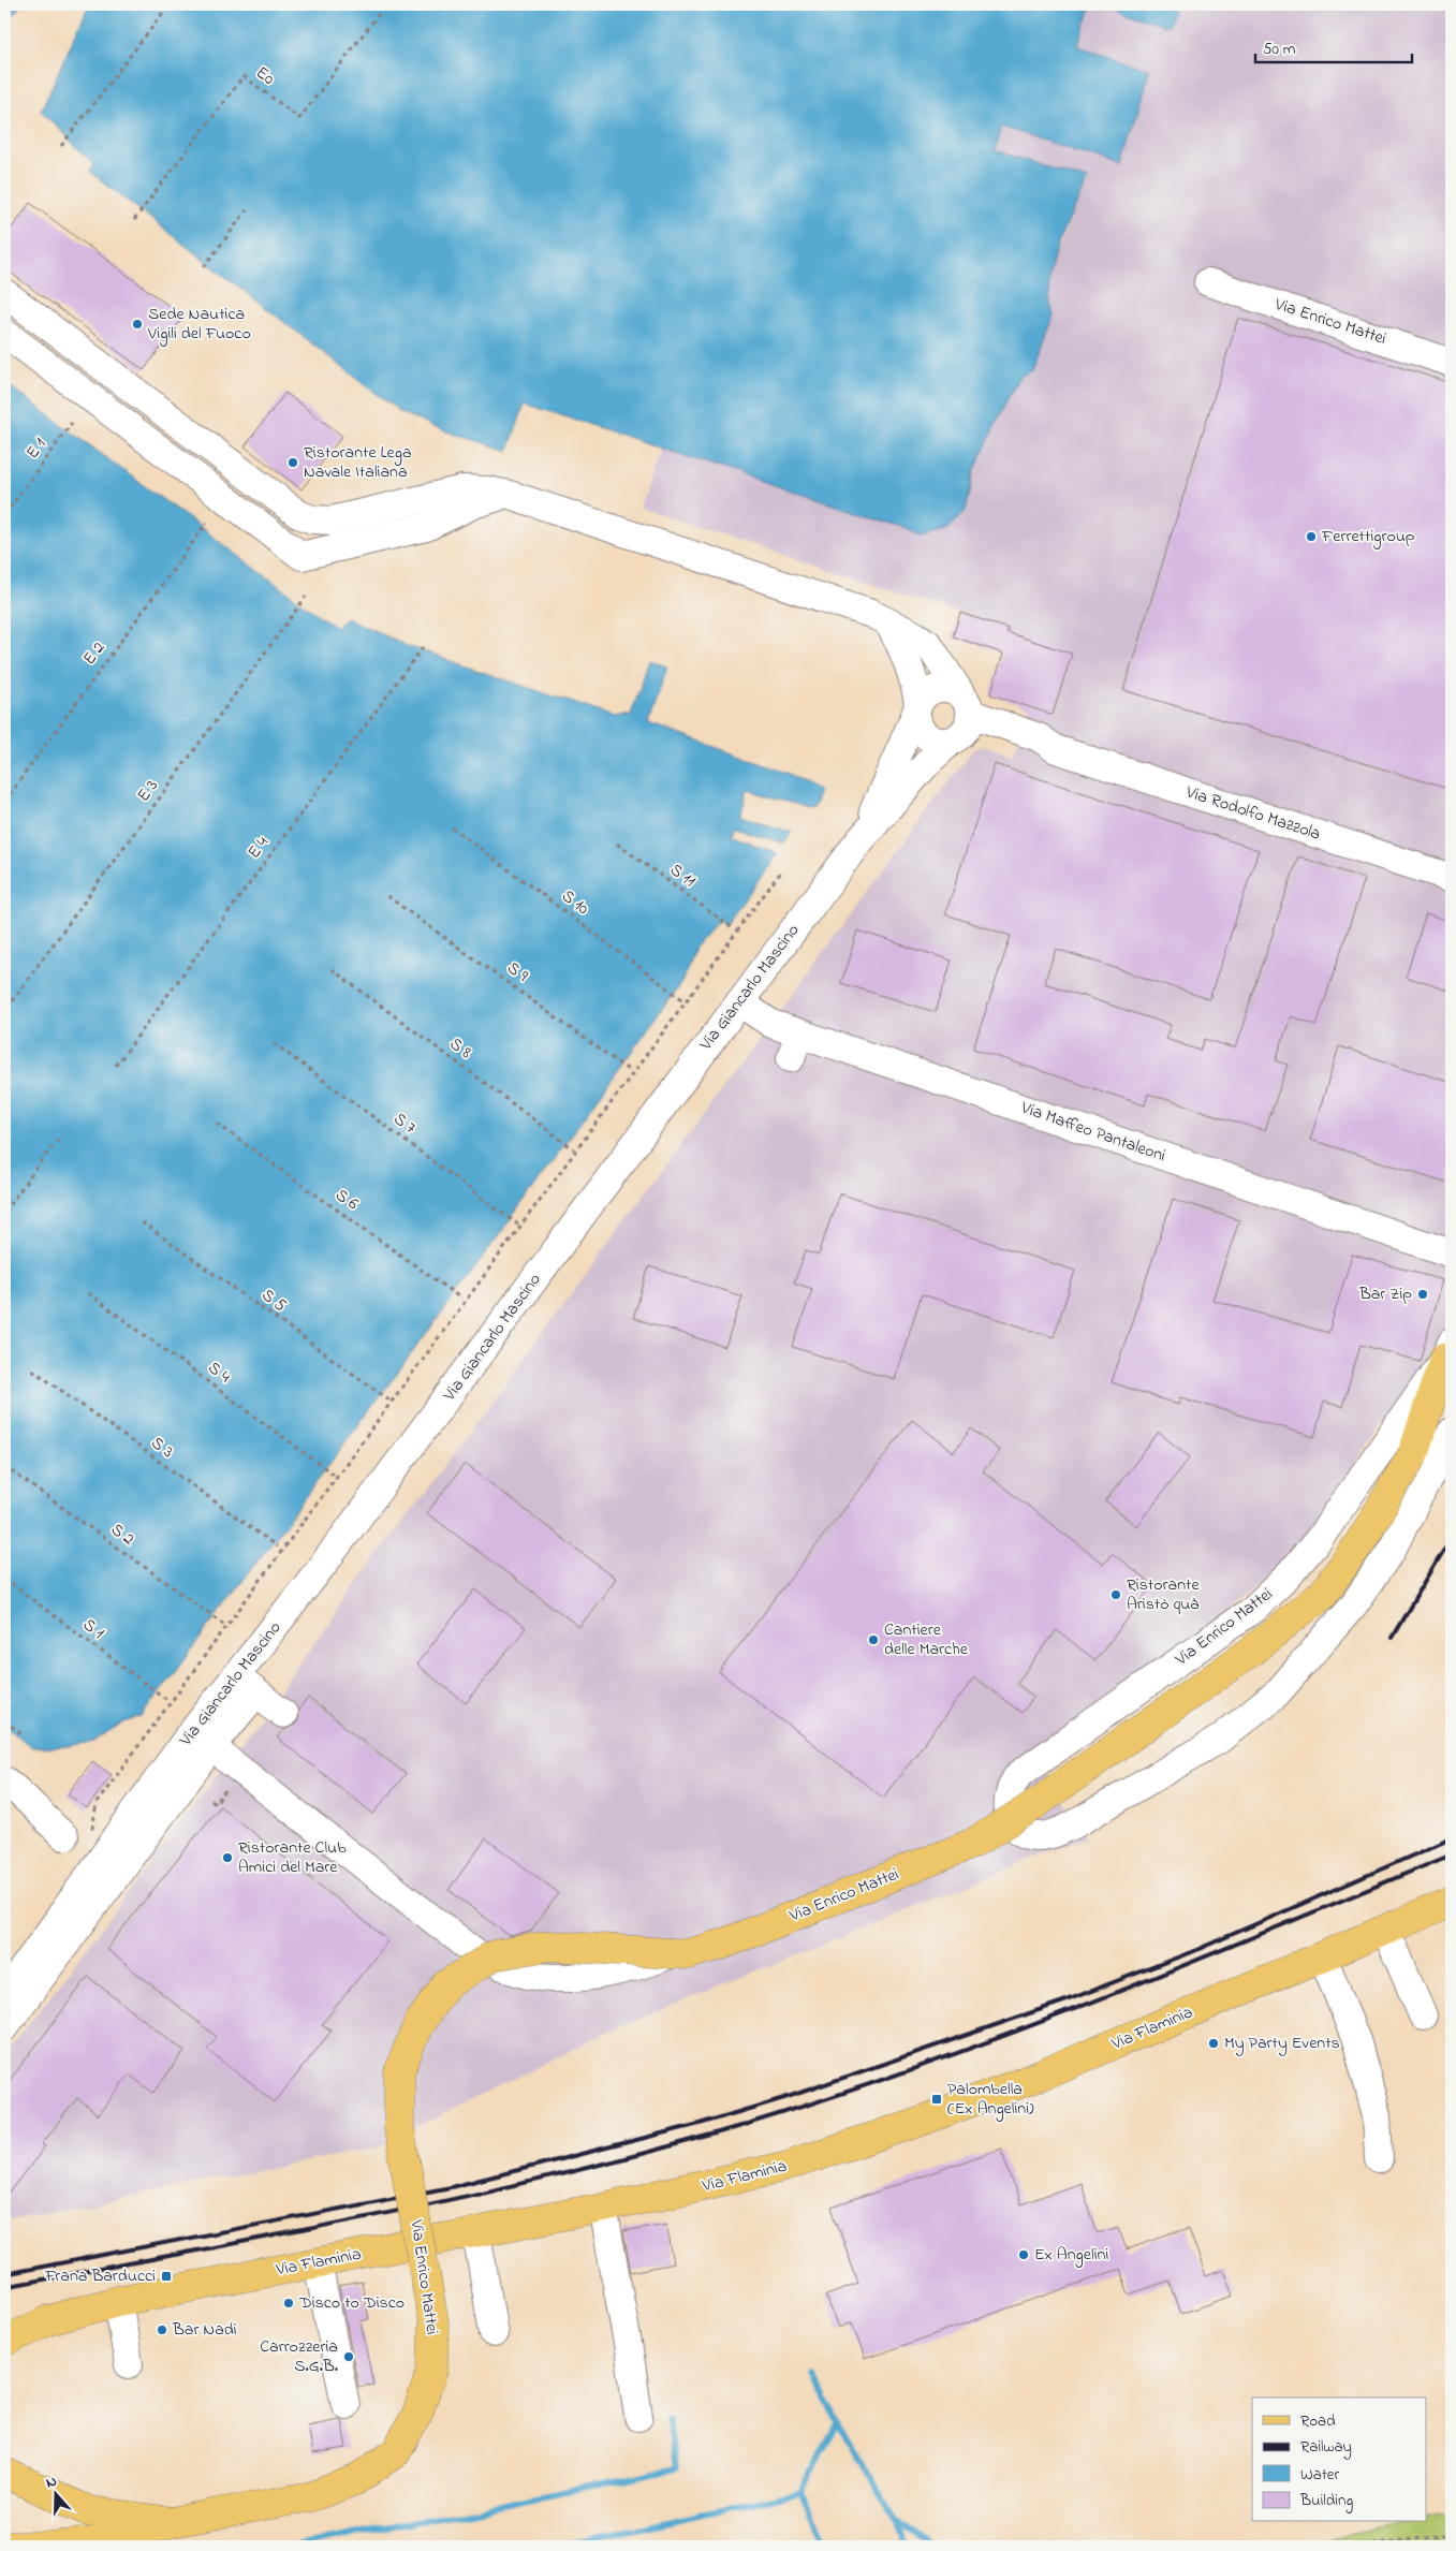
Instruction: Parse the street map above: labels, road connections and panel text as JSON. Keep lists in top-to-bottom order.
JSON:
{
  "streets": {
    "main road": ["Via Enrico Mattei", "Via Flaminia"],
    "street": ["Via Rodolfo Mazzola", "Via Giancarlo Mascino", "Via Maffeo Pantaleoni"],
    "path": [
      "E0",
      "E 1",
      "E 2",
      "E 3",
      "E 4",
      "S 11",
      "S 10",
      "S 9",
      "S 8",
      "S 7",
      "S 6",
      "S 5",
      "S 4",
      "S 3",
      "S 2",
      "S 1"
    ]
  },
  "crossings": [
    ["Via Rodolfo Mazzola", "Via Giancarlo Mascino"],
    ["Via Giancarlo Mascino", "Via Maffeo Pantaleoni"]
  ],
  "places": {
    "other": [
      "Sede Nautica Vigili del Fuoco",
      "Ristorante Lega Navale Italiana",
      "Ferrettigroup",
      "Bar Zip",
      "Ristorante Aristò quà",
      "Cantiere delle Marche",
      "Ristorante Club Amici del Mare",
      "My Party Events",
      "Ex Angelini",
      "Disco to Disco",
      "Bar Nadi",
      "Carrozzeria S.G.B."
    ],
    "transit": ["Palombella (Ex Angelini)", "Frana Barducci"]
  },
  "legend": [
    "Road",
    "Railway",
    "Water",
    "Building"
  ],
  "scale_bar": "50 m",
  "north": "top"
}
